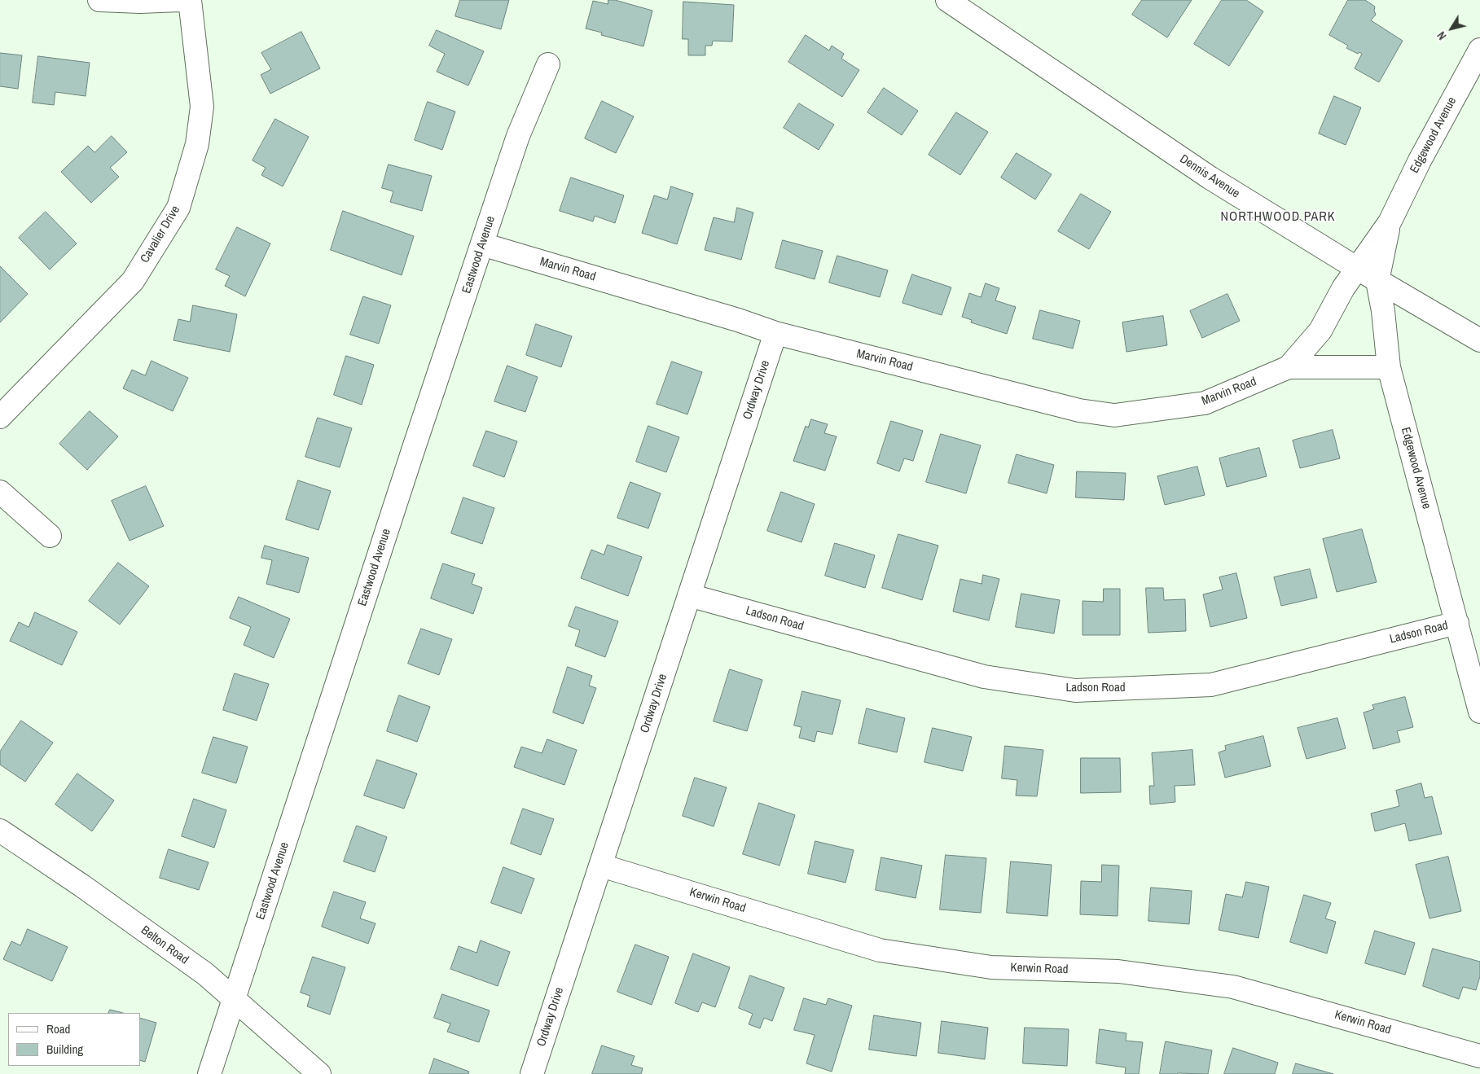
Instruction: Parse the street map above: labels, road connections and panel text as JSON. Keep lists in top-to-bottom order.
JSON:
{
  "streets": {
    "street": [
      "Edgewood Avenue",
      "Dennis Avenue",
      "Cavalier Drive",
      "Eastwood Avenue",
      "Marvin Road",
      "Ordway Drive",
      "Ladson Road",
      "Kerwin Road",
      "Belton Road"
    ]
  },
  "crossings": [
    ["Edgewood Avenue", "Dennis Avenue"],
    ["Edgewood Avenue", "Marvin Road"],
    ["Edgewood Avenue", "Ladson Road"],
    ["Dennis Avenue", "Marvin Road"],
    ["Eastwood Avenue", "Marvin Road"],
    ["Eastwood Avenue", "Belton Road"],
    ["Marvin Road", "Ordway Drive"],
    ["Ordway Drive", "Ladson Road"],
    ["Ordway Drive", "Kerwin Road"]
  ],
  "districts": ["NORTHWOOD PARK"],
  "legend": ["Road", "Building"],
  "north": "bottom left"
}
